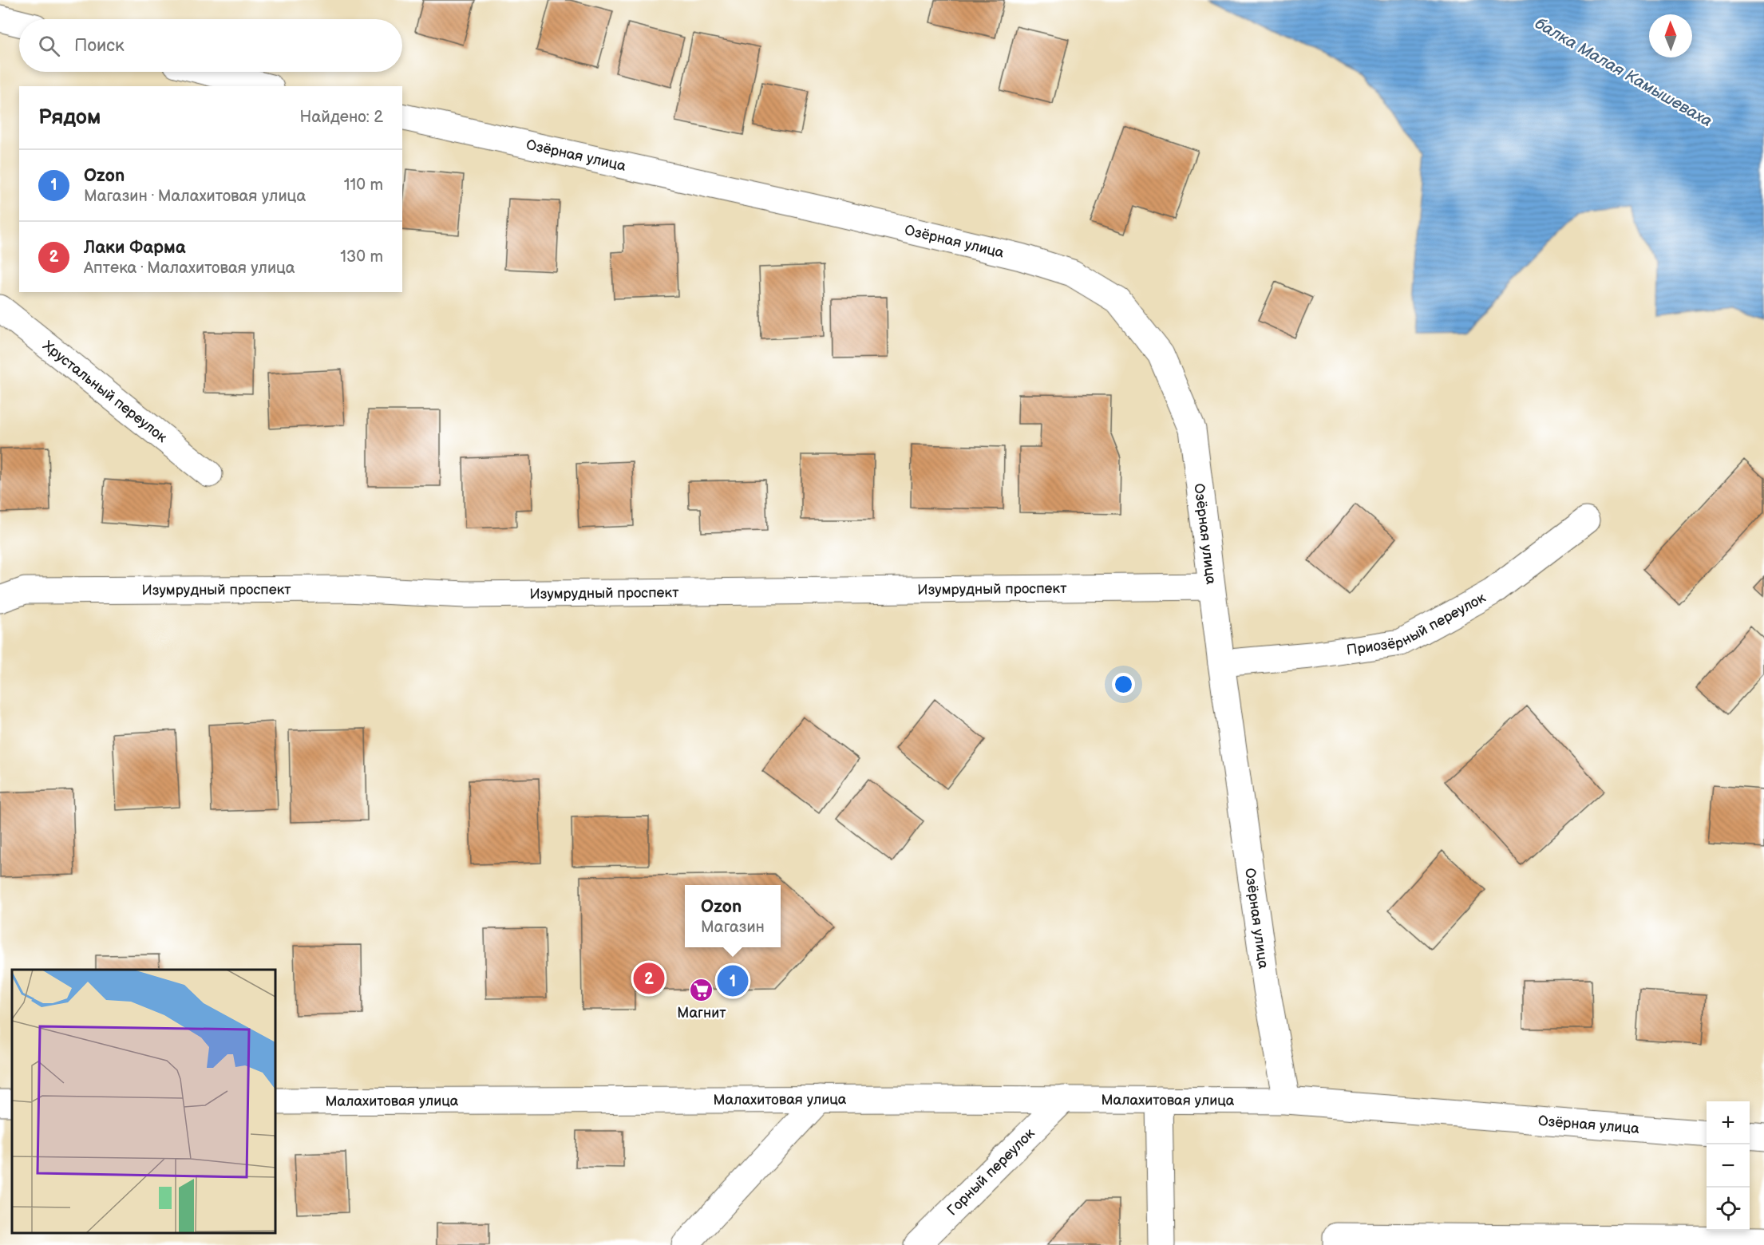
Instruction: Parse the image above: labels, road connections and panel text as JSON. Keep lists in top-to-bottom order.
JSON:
{
  "streets": {
    "street": [
      "Озёрная улица",
      "Хрустальный переулок",
      "Изумрудный проспект",
      "Приозёрный переулок",
      "Малахитовая улица",
      "Горный переулок"
    ]
  },
  "crossings": [
    ["Озёрная улица", "Изумрудный проспект"],
    ["Озёрная улица", "Приозёрный переулок"],
    ["Озёрная улица", "Малахитовая улица"],
    ["Малахитовая улица", "Горный переулок"]
  ],
  "water": ["балка Малая Камышеваха"],
  "places": {
    "supermarket": ["Магнит"]
  },
  "north": "top",
  "page": {
    "search": "Поиск",
    "heading": ["Рядом", "Найдено: 2"],
    "list": [
      {
        "mark": "1",
        "name": "Ozon",
        "note": "Магазин · Малахитовая улица",
        "value": "110 m"
      },
      {
        "mark": "2",
        "name": "Лаки Фарма",
        "note": "Аптека · Малахитовая улица",
        "value": "130 m"
      }
    ],
    "popup": ["Ozon", "Магазин"],
    "pins": ["2", "1"],
    "map_buttons": ["+", "−"]
  }
}
